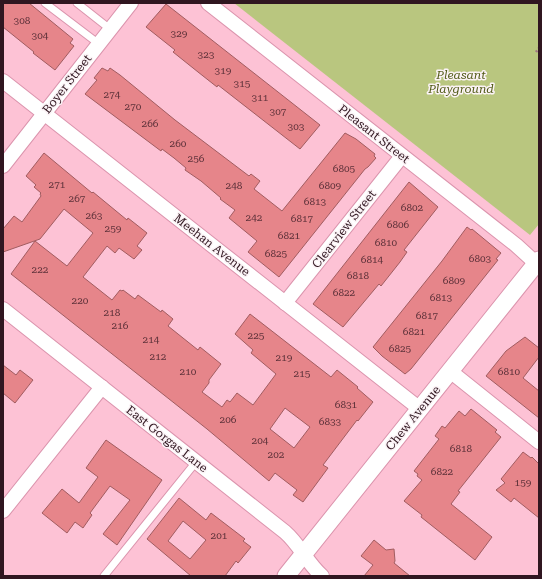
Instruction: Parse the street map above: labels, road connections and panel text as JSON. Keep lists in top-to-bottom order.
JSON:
{
  "streets": {
    "street": [
      "Boyer Street",
      "Pleasant Street",
      "Clearview Street",
      "Meehan Avenue",
      "Chew Avenue",
      "East Gorgas Lane"
    ]
  },
  "crossings": [
    ["Boyer Street", "Meehan Avenue"],
    ["Pleasant Street", "Clearview Street"],
    ["Pleasant Street", "Chew Avenue"],
    ["Clearview Street", "Meehan Avenue"],
    ["Meehan Avenue", "Chew Avenue"],
    ["Chew Avenue", "East Gorgas Lane"]
  ],
  "parks": ["Pleasant Playground"],
  "house_numbers": [
    "308",
    "329",
    "304",
    "323",
    "319",
    "315",
    "274",
    "311",
    "270",
    "307",
    "266",
    "303",
    "260",
    "256",
    "6805",
    "271",
    "248",
    "6809",
    "267",
    "6813",
    "6802",
    "263",
    "242",
    "6817",
    "6806",
    "259",
    "6821",
    "6810",
    "6825",
    "6803",
    "6814",
    "222",
    "6818",
    "6809",
    "6822",
    "6813",
    "220",
    "218",
    "6817",
    "216",
    "6821",
    "225",
    "214",
    "6825",
    "212",
    "219",
    "210",
    "6810",
    "215",
    "6831",
    "206",
    "6833",
    "204",
    "6818",
    "202",
    "6822",
    "159",
    "201"
  ]
}
